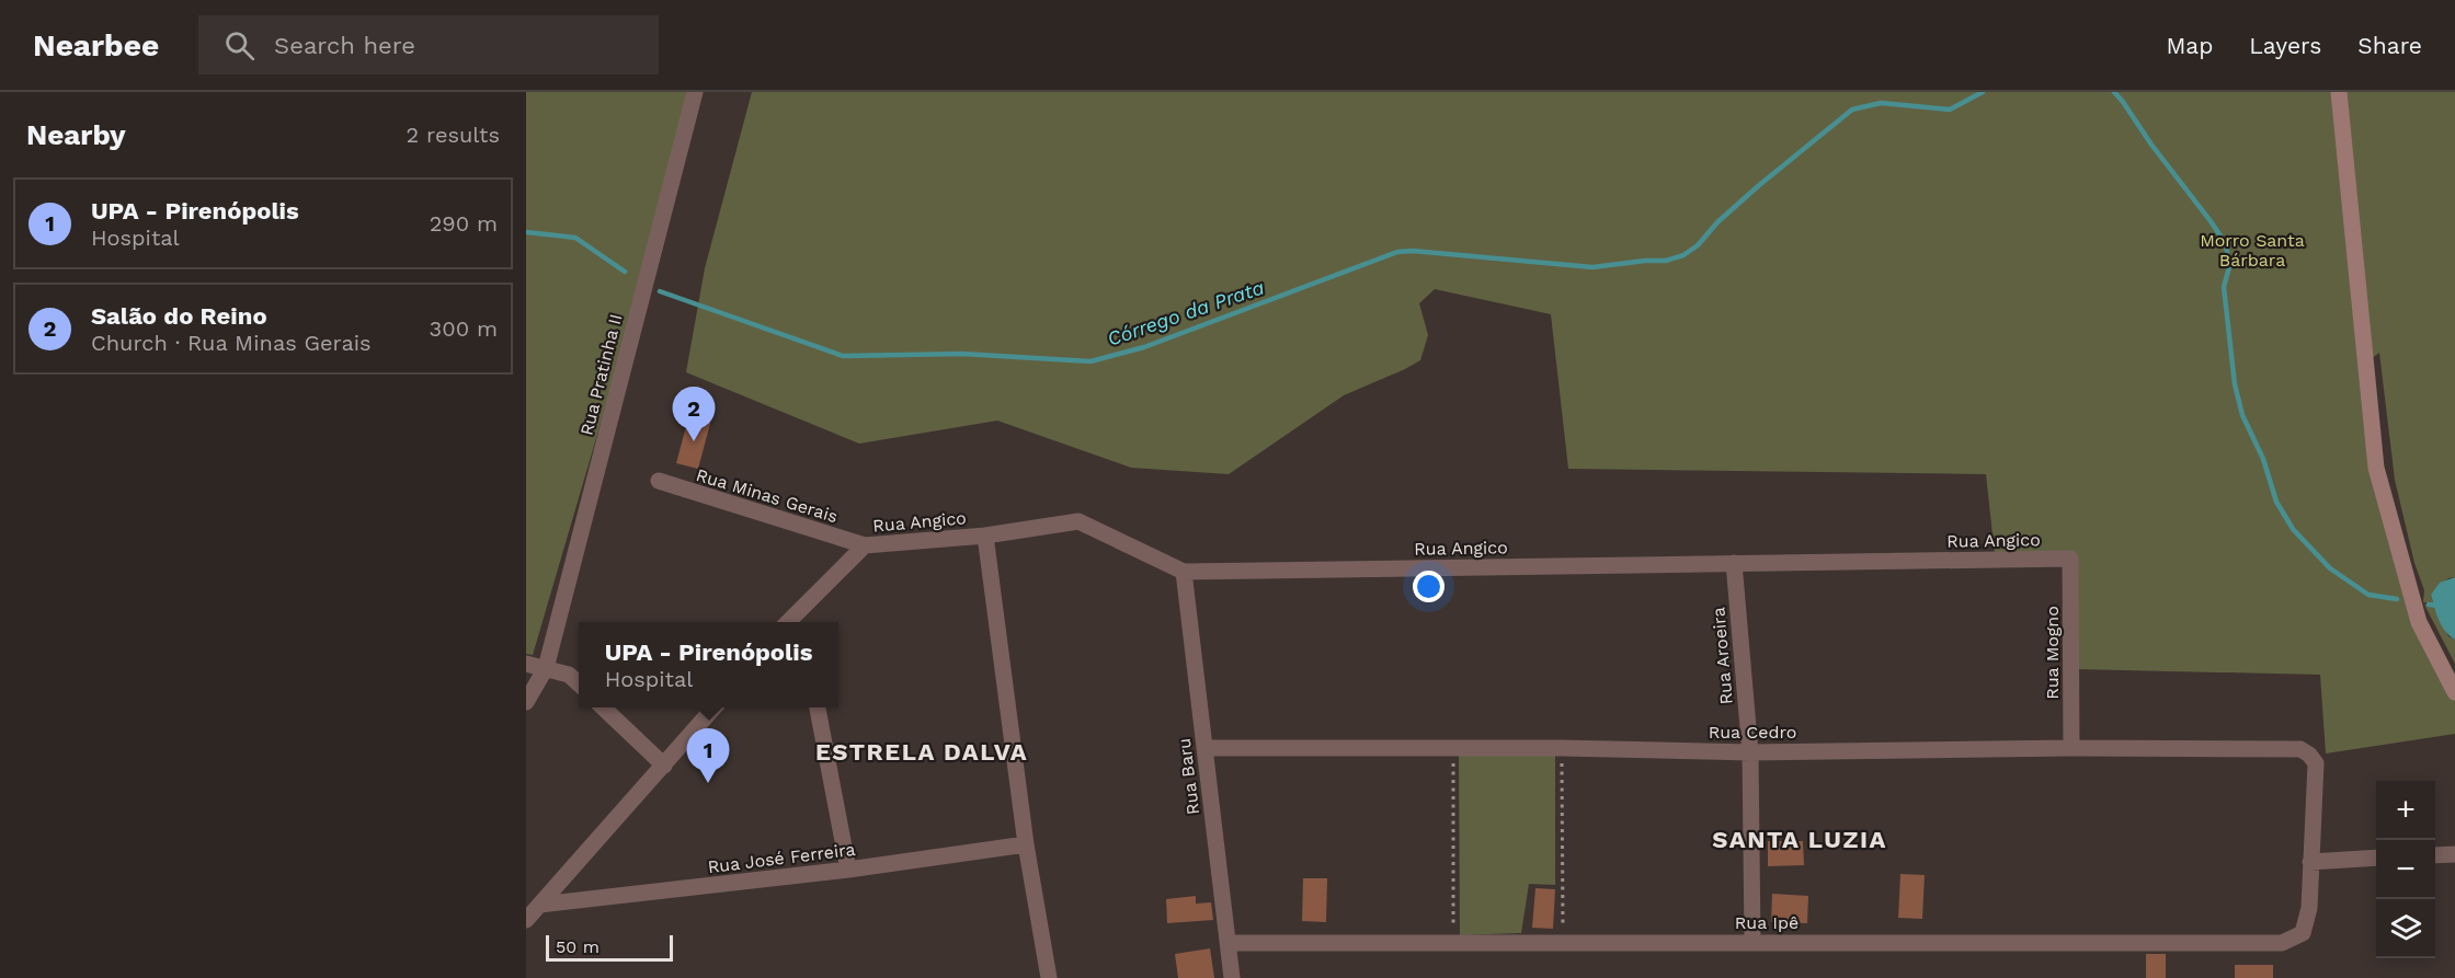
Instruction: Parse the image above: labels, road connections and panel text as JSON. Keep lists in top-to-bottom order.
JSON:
{
  "streets": {
    "street": [
      "Rua Pratinha II",
      "Rua Minas Gerais",
      "Rua Angico",
      "Rua Mogno",
      "Rua Aroeira",
      "Rua Cedro",
      "Rua Baru",
      "Rua José Ferreira",
      "Rua Ipê"
    ]
  },
  "crossings": [
    ["Rua Minas Gerais", "Rua Angico"],
    ["Rua Angico", "Rua Mogno"],
    ["Rua Angico", "Rua Aroeira"],
    ["Rua Angico", "Rua Baru"],
    ["Rua Mogno", "Rua Cedro"],
    ["Rua Aroeira", "Rua Cedro"],
    ["Rua Aroeira", "Rua Ipê"],
    ["Rua Cedro", "Rua Baru"],
    ["Rua Cedro", "Rua Ipê"],
    ["Rua Baru", "Rua Ipê"]
  ],
  "districts": ["ESTRELA DALVA", "SANTA LUZIA"],
  "water": ["Córrego da Prata"],
  "parks": ["Morro Santa Bárbara"],
  "scale_bar": "50 m",
  "page": {
    "header": "Nearbee",
    "search": "Search here",
    "nav": ["Map", "Layers", "Share"],
    "heading": ["Nearby", "2 results"],
    "list": [
      {
        "mark": "1",
        "name": "UPA - Pirenópolis",
        "note": "Hospital",
        "value": "290 m"
      },
      {
        "mark": "2",
        "name": "Salão do Reino",
        "note": "Church · Rua Minas Gerais",
        "value": "300 m"
      }
    ],
    "pins": ["2", "1"],
    "popup": ["UPA - Pirenópolis", "Hospital"],
    "map_buttons": ["+", "−"],
    "scale": "50 m"
  }
}
